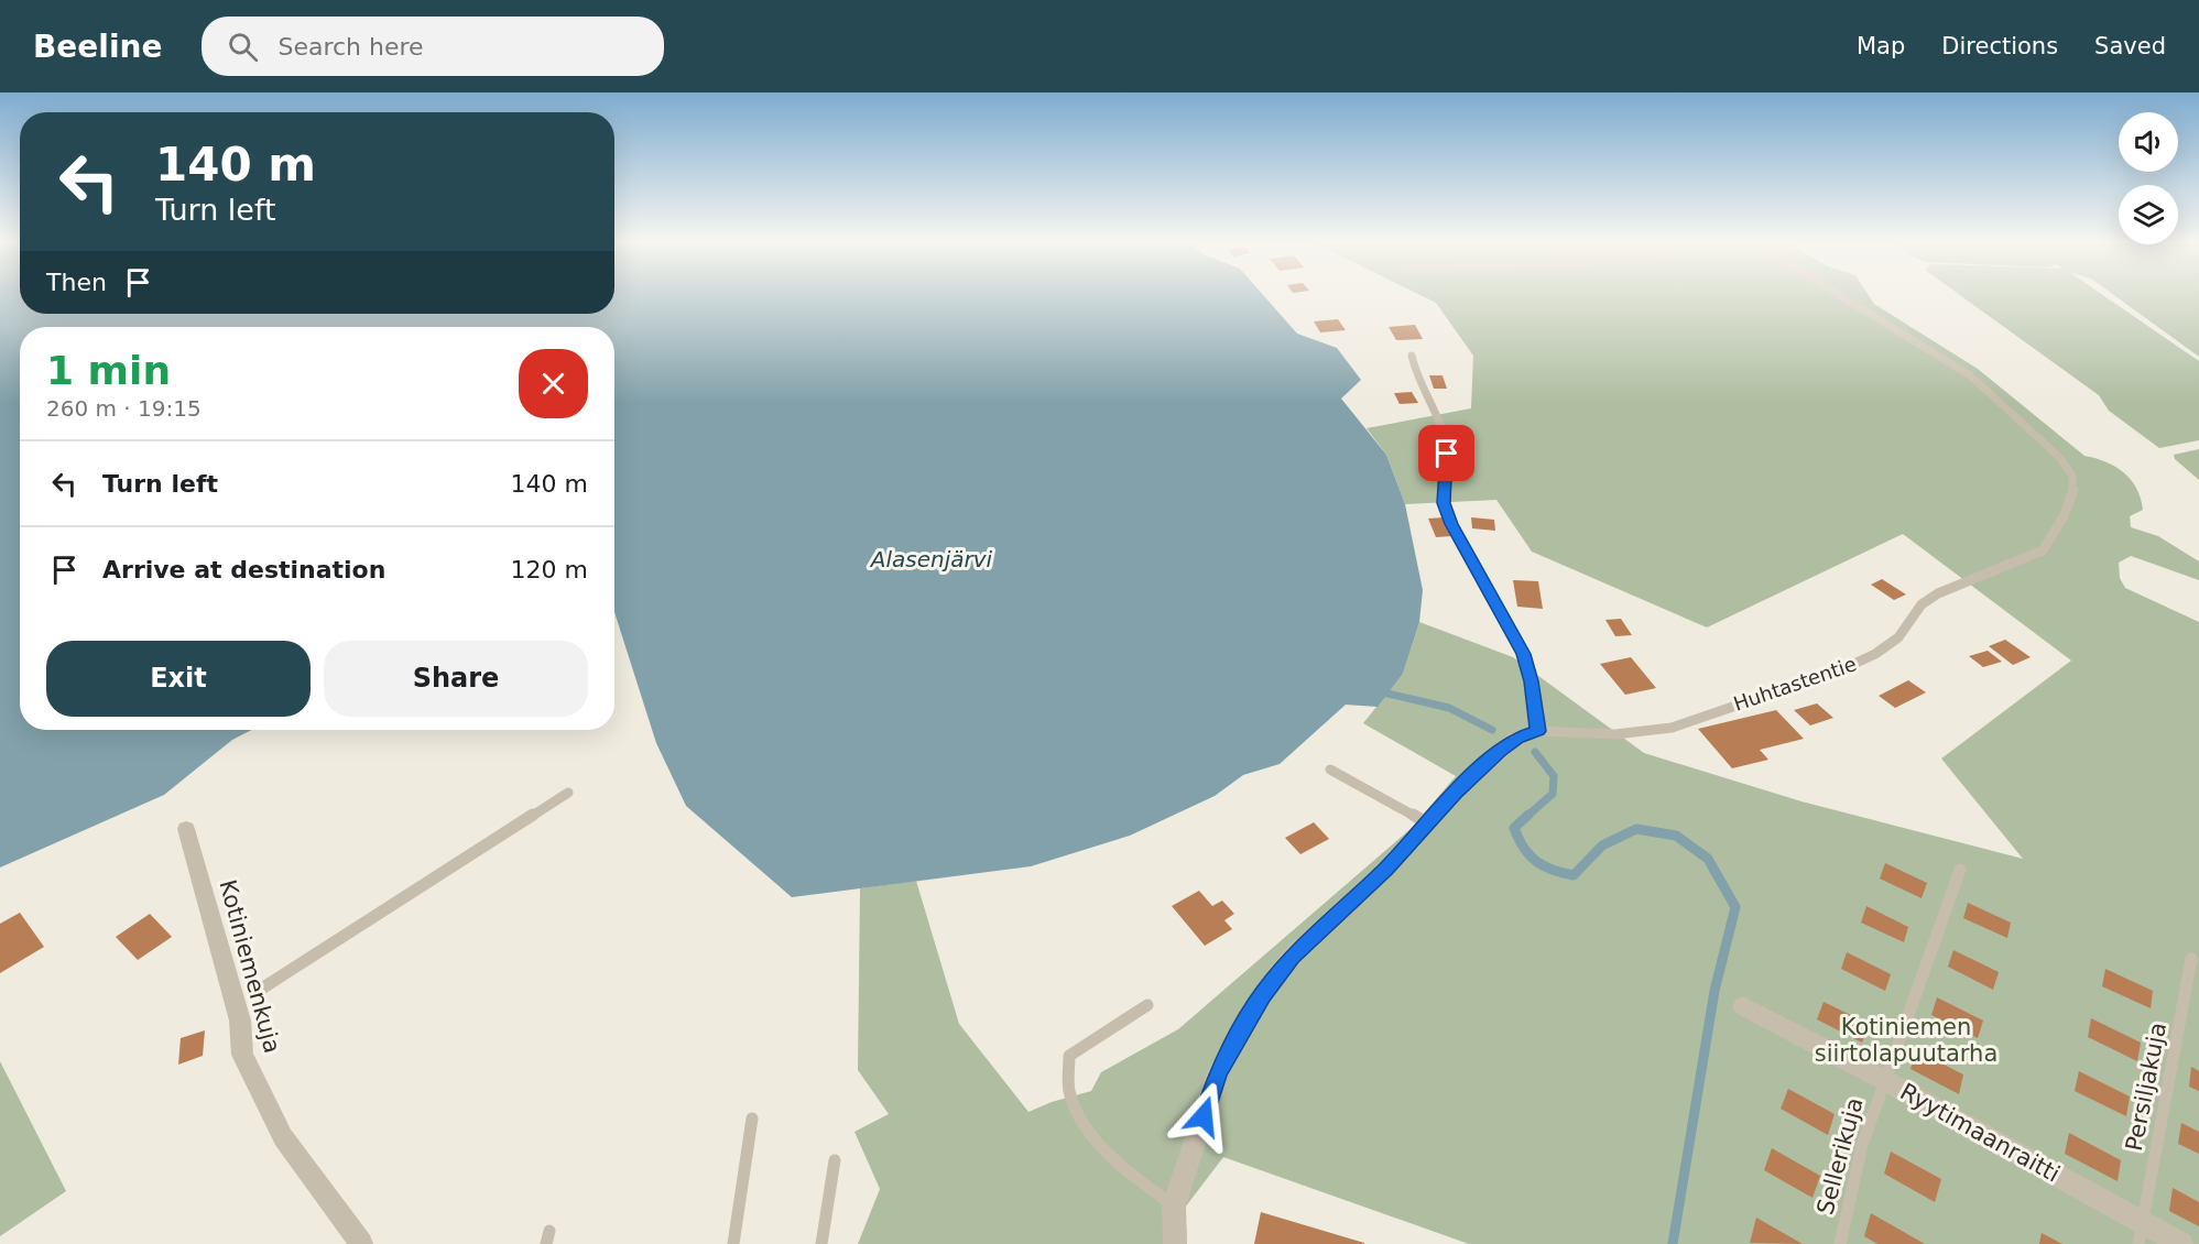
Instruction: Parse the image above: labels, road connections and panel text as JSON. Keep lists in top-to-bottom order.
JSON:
{
  "streets": {
    "street": ["Huhtastentie", "Kotiniemenkuja", "Ryytimaanraitti"],
    "lane": ["Persiljakuja", "Sellerikuja"]
  },
  "crossings": [
    ["Persiljakuja", "Ryytimaanraitti"],
    ["Ryytimaanraitti", "Sellerikuja"]
  ],
  "water": ["Alasenjärvi"],
  "parks": ["Kotiniemen siirtolapuutarha"],
  "page": {
    "header": "Beeline",
    "search": "Search here",
    "nav": ["Map", "Directions", "Saved"],
    "turn": ["140 m", "Turn left"],
    "then": "Then",
    "heading": ["1 min", "260 m · 19:15"],
    "list": [
      {
        "name": "Turn left",
        "value": "140 m"
      },
      {
        "name": "Arrive at destination",
        "value": "120 m"
      }
    ],
    "buttons": ["Exit", "Share"]
  }
}
